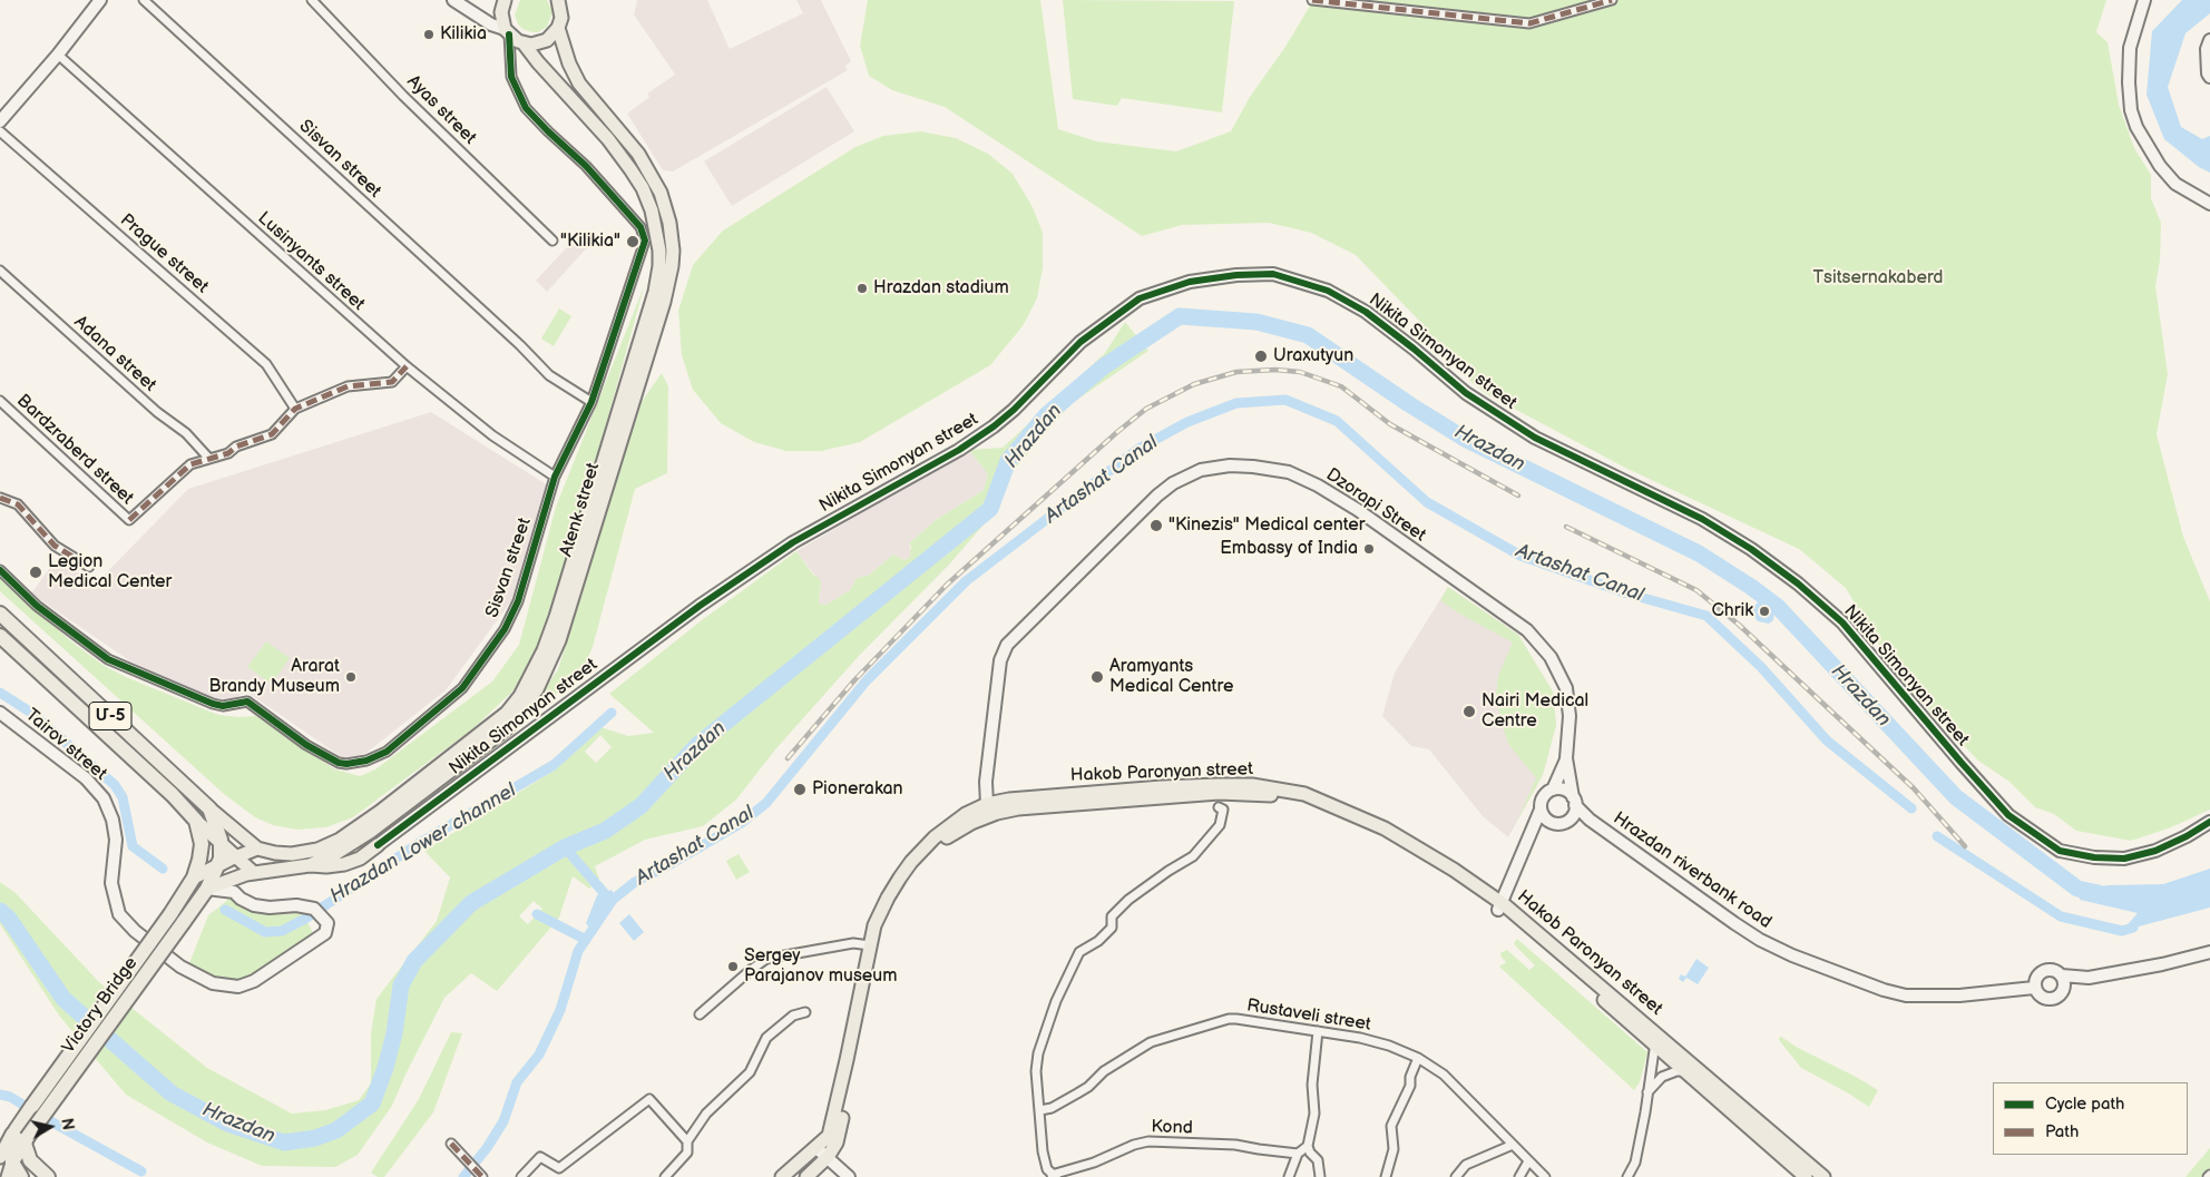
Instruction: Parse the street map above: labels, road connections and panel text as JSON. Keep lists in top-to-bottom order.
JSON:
{
  "streets": {
    "highway": ["Մ-5", "Victory Bridge"],
    "main road": ["Atenk street", "Hakob Paronyan street"],
    "street": [
      "Ayas street",
      "Sisvan street",
      "Prague street",
      "Lusinyants street",
      "Nikita Simonyan street",
      "Adana street",
      "Bardzraberd street",
      "Dzorapi Street",
      "Tairov street",
      "Hrazdan riverbank road",
      "Rustaveli street",
      "Kond"
    ]
  },
  "crossings": [
    ["Sisvan street", "Lusinyants street"],
    ["Adana street", "Bardzraberd street"],
    ["Dzorapi Street", "Hakob Paronyan street"],
    ["Atenk street", "Մ-5"],
    ["Atenk street", "Tairov street"],
    ["Atenk street", "Victory Bridge"],
    ["Մ-5", "Victory Bridge"],
    ["Tairov street", "Victory Bridge"]
  ],
  "water": ["Hrazdan", "Artashat Canal", "Hrazdan Lower channel"],
  "parks": ["Tsitsernakaberd"],
  "places": [
    "Kilikia",
    "\"Kilikia\"",
    "Hrazdan stadium",
    "Uraxutyun",
    "\"Kinezis\" Medical center",
    "Embassy of India",
    "Legion Medical Center",
    "Chrik",
    "Ararat Brandy Museum",
    "Aramyants Medical Centre",
    "Nairi Medical Centre",
    "Pionerakan",
    "Sergey Parajanov museum"
  ],
  "legend": ["Cycle path", "Path"],
  "north": "right"
}
